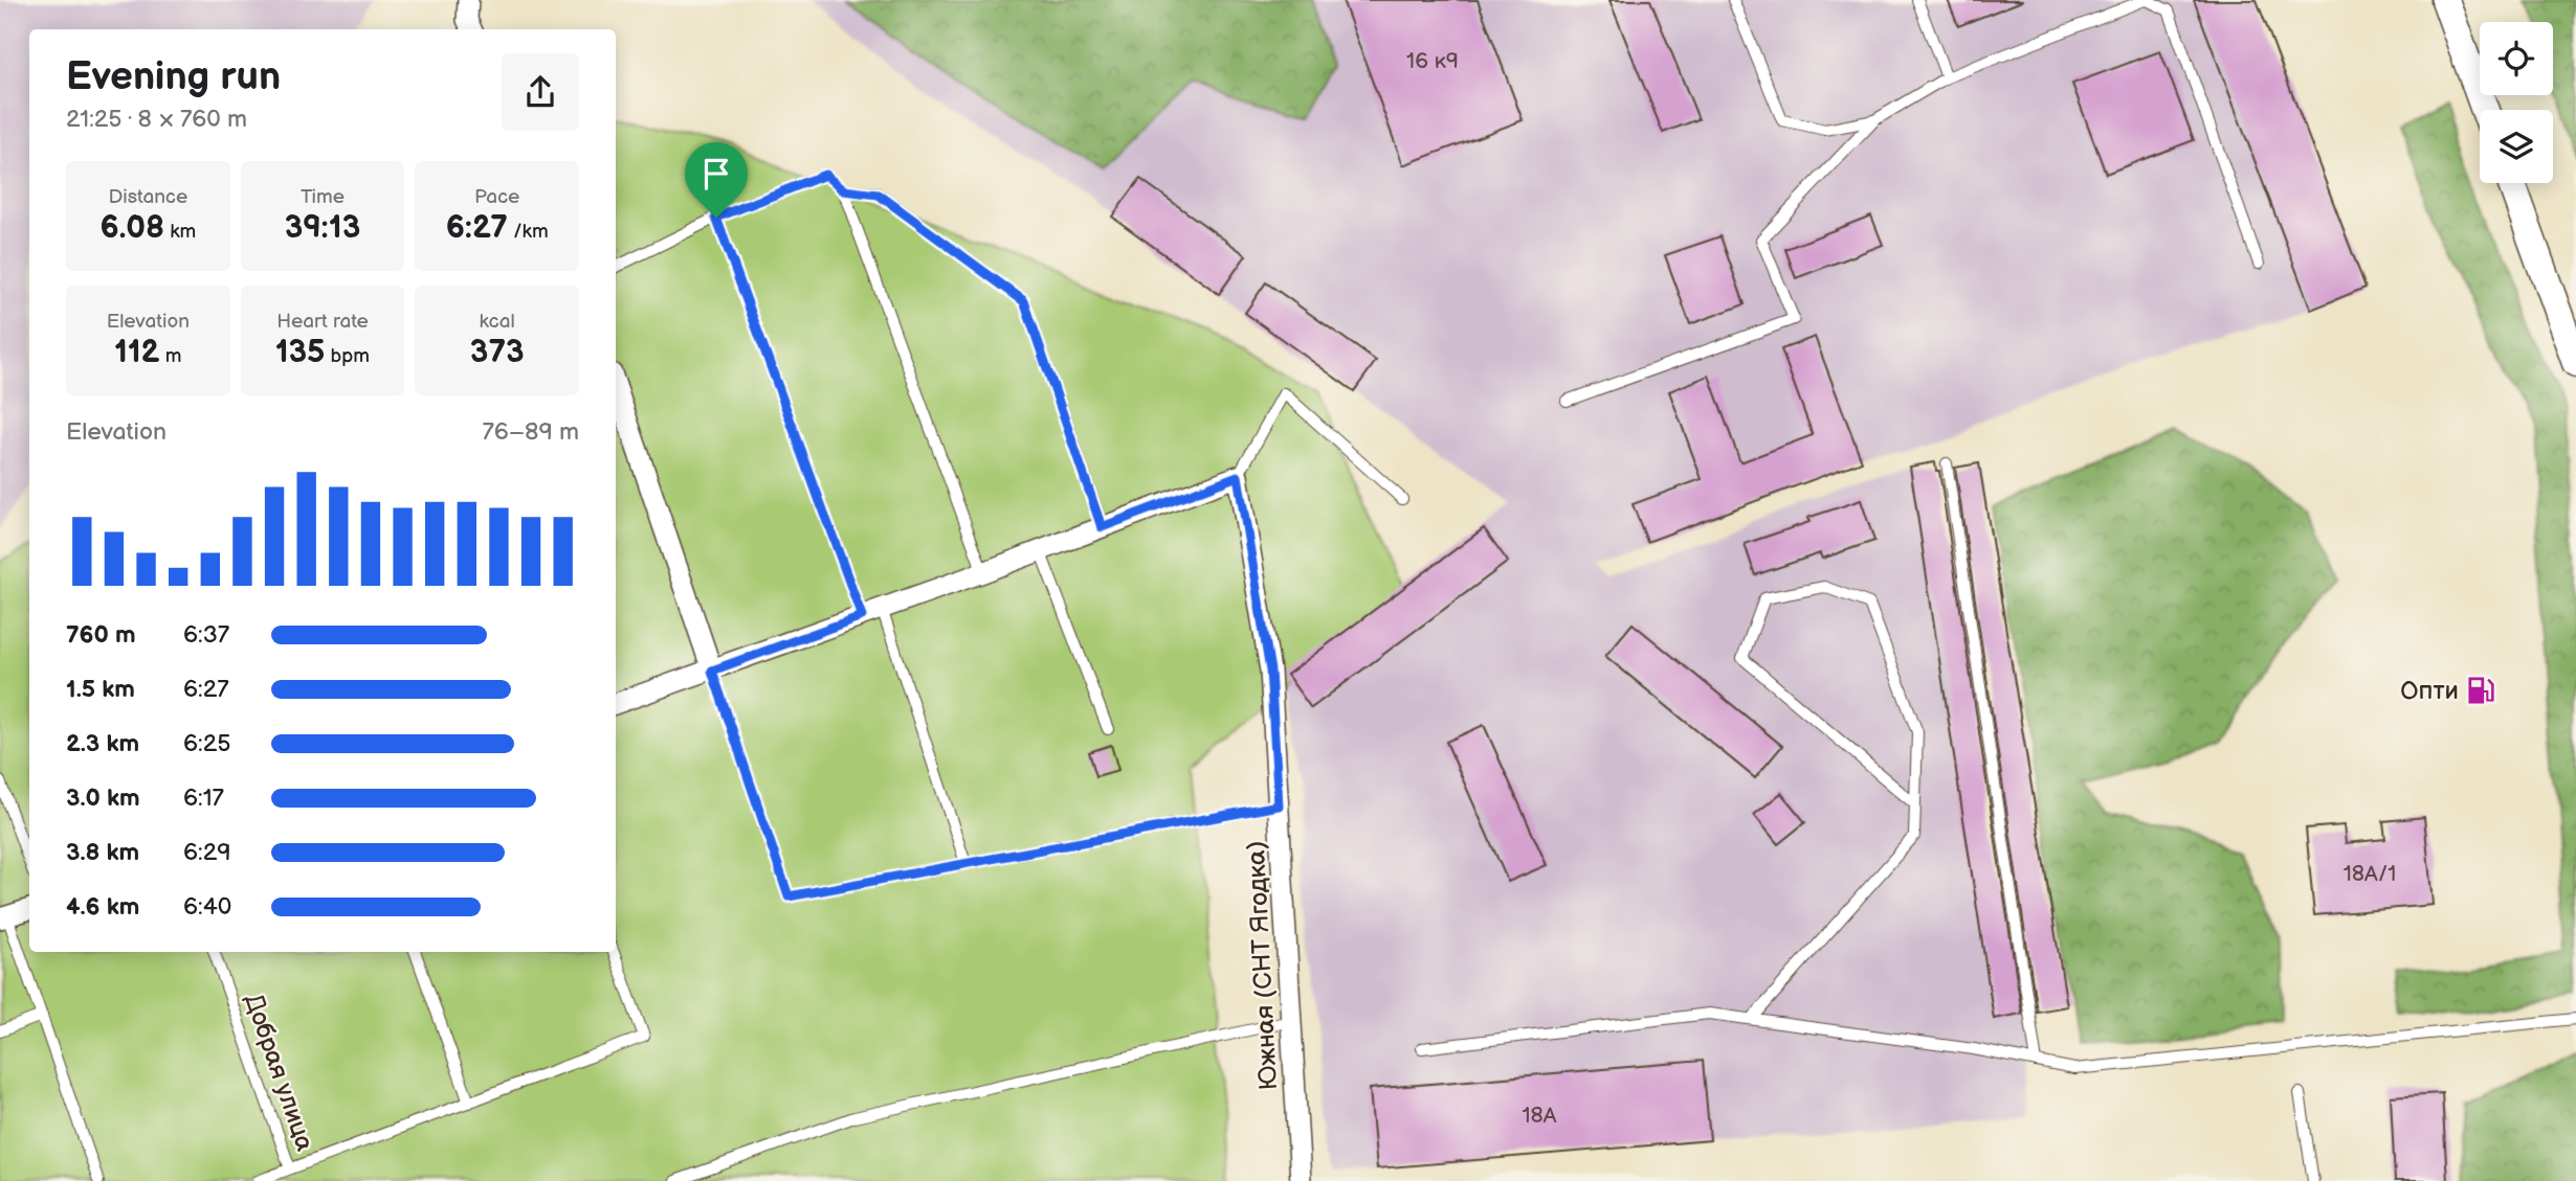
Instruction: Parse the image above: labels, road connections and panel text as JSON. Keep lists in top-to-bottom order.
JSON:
{
  "streets": {
    "street": ["Южная (СНТ Ягодка)"],
    "lane": ["Добрая улица"]
  },
  "places": {
    "fuel station": ["Опти"]
  },
  "house_numbers": ["16 к9", "18А/1", "18А"],
  "page": {
    "heading": ["Evening run", "21:25 · 8 × 760 m"],
    "stats": [
      ["Distance", "6.08 km"],
      ["Time", "39:13"],
      ["Pace", "6:27 /km"],
      ["Elevation", "112 m"],
      ["Heart rate", "135 bpm"],
      ["kcal", "373"]
    ],
    "chart": ["Elevation", "76–89 m"],
    "list": [
      {
        "name": "760 m",
        "note": "6:37"
      },
      {
        "name": "1.5 km",
        "note": "6:27"
      },
      {
        "name": "2.3 km",
        "note": "6:25"
      },
      {
        "name": "3.0 km",
        "note": "6:17"
      },
      {
        "name": "3.8 km",
        "note": "6:29"
      },
      {
        "name": "4.6 km",
        "note": "6:40"
      }
    ]
  }
}
